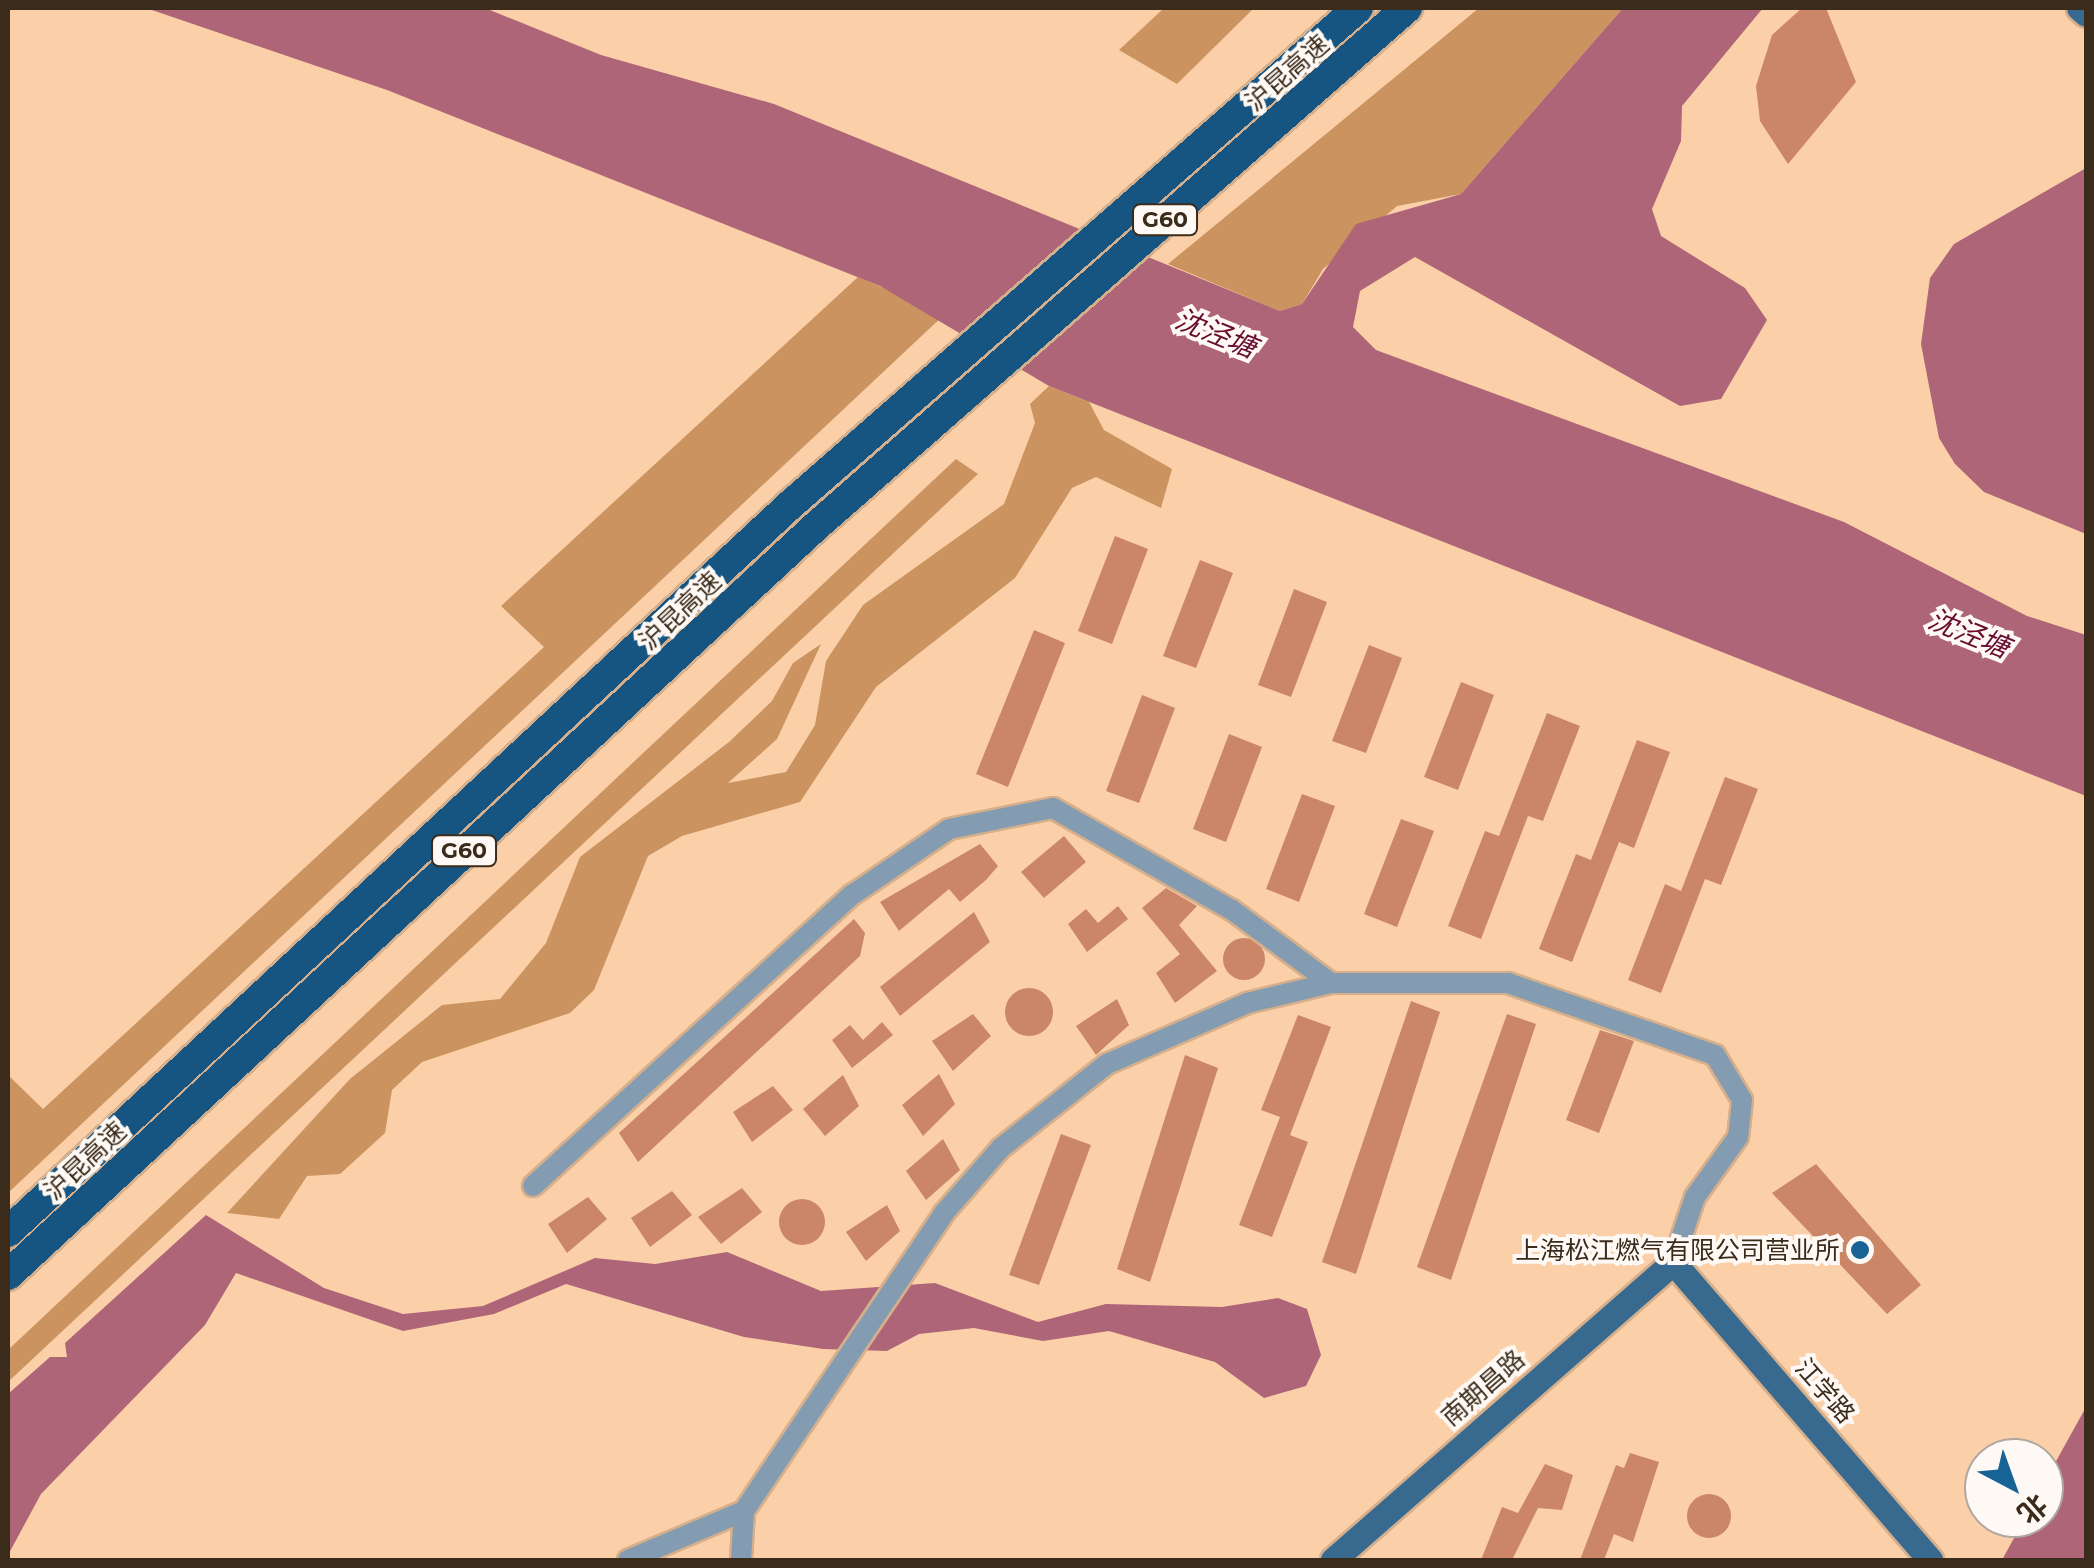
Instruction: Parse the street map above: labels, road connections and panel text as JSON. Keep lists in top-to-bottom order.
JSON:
{
  "streets": {
    "highway": ["沪昆高速", "G60"],
    "main road": ["南期昌路", "江学路"]
  },
  "crossings": [
    ["南期昌路", "江学路"]
  ],
  "water": ["沈泾塘"],
  "places": ["上海松江燃气有限公司营业所"],
  "north": "bottom right"
}
